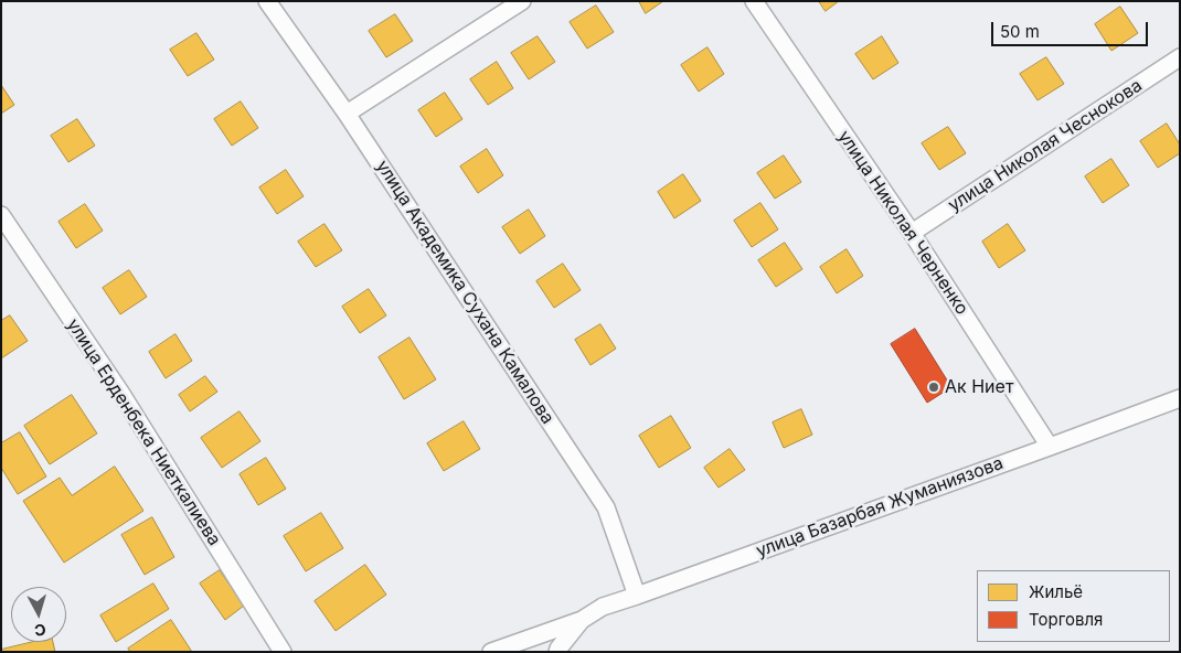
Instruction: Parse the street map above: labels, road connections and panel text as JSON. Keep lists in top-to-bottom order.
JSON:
{
  "streets": {
    "street": [
      "улица Николая Чеснокова",
      "улица Николая Черненко",
      "улица Академика Сухана Камалова",
      "улица Ерденбека Ниеткалиева",
      "улица Базарбая Жуманиязова"
    ]
  },
  "crossings": [
    ["улица Николая Чеснокова", "улица Николая Черненко"],
    ["улица Николая Черненко", "улица Базарбая Жуманиязова"],
    ["улица Академика Сухана Камалова", "улица Базарбая Жуманиязова"]
  ],
  "places": ["Ак Ниет"],
  "legend": ["Жильё", "Торговля"],
  "scale_bar": "50 m",
  "north": "bottom"
}
